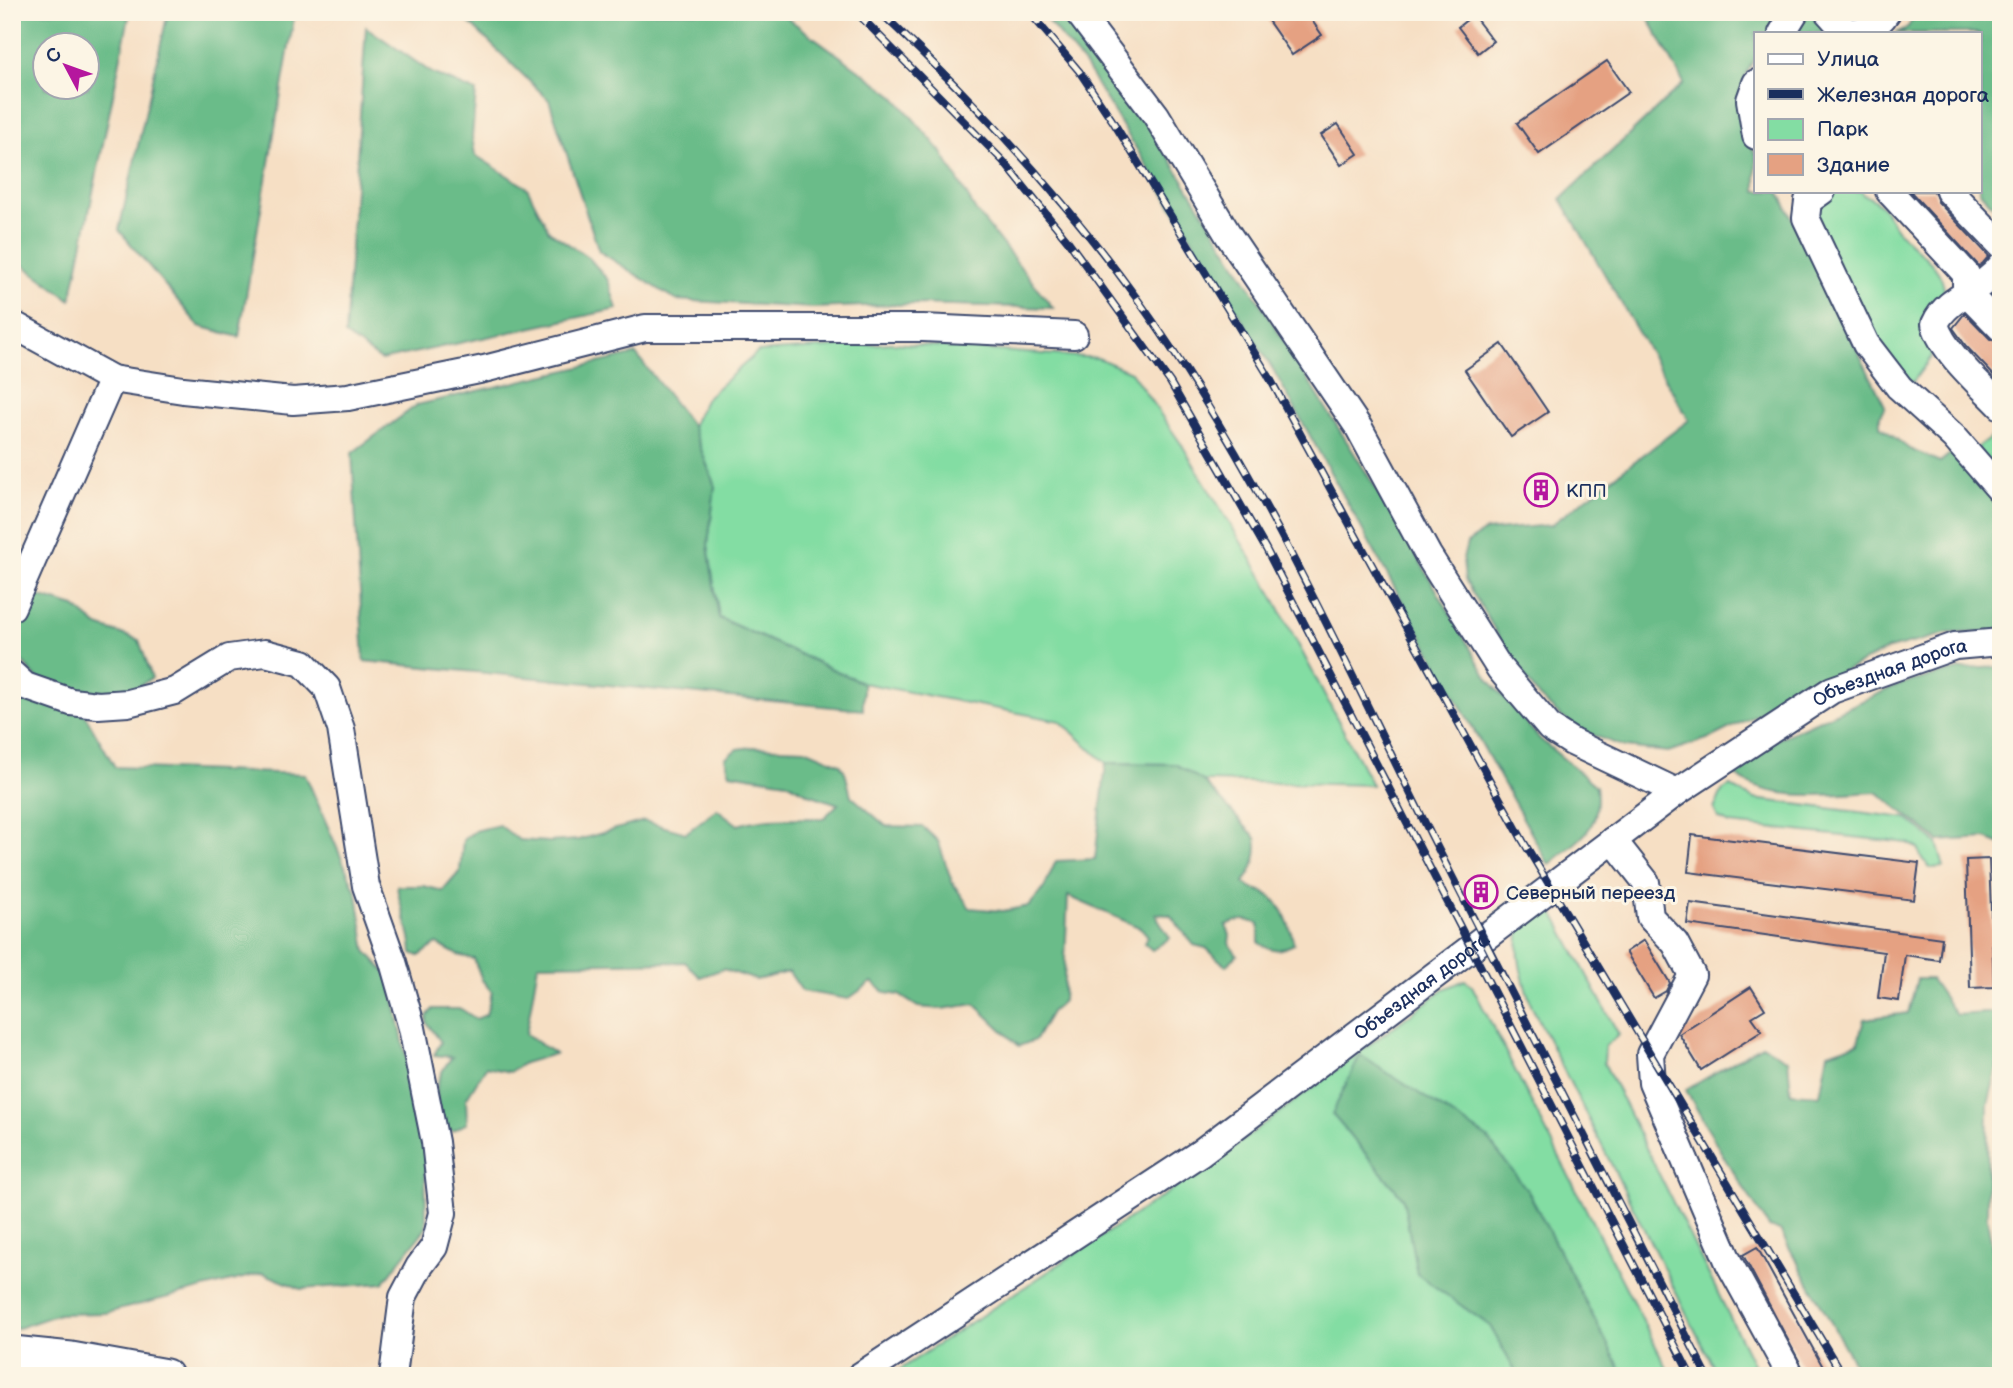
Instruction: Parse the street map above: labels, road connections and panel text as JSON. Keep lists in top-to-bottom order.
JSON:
{
  "streets": {
    "street": ["Объездная дорога"]
  },
  "places": {
    "building": ["КПП", "Северный переезд"]
  },
  "legend": [
    "Улица",
    "Железная дорога",
    "Парк",
    "Здание"
  ],
  "north": "top left"
}
